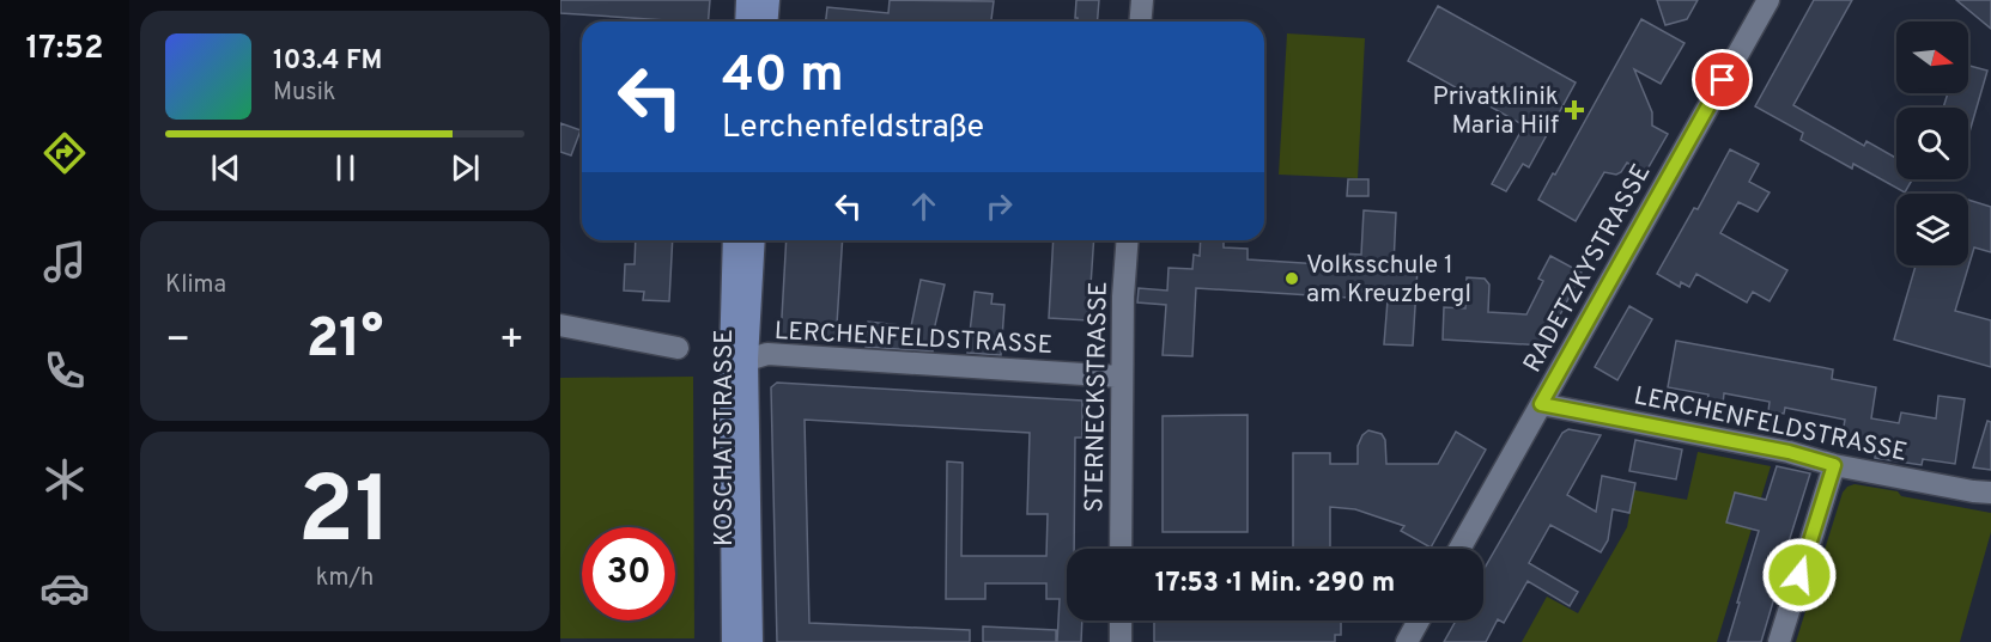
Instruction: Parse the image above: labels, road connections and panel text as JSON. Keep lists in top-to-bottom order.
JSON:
{
  "streets": {
    "main road": ["KOSCHATSTRASSE"],
    "street": ["RADETZKYSTRASSE", "LERCHENFELDSTRASSE", "STERNECKSTRASSE"]
  },
  "crossings": [
    ["RADETZKYSTRASSE", "LERCHENFELDSTRASSE"],
    ["LERCHENFELDSTRASSE", "STERNECKSTRASSE"],
    ["LERCHENFELDSTRASSE", "KOSCHATSTRASSE"]
  ],
  "places": {
    "health": ["Privatklinik Maria Hilf"],
    "other": ["Volksschule 1 am Kreuzbergl"]
  },
  "north": "right",
  "page": {
    "tabs": "17:52",
    "turn": ["40 m", "Lerchenfeldstraße"],
    "song": ["103.4 FM", "Musik"],
    "tile": [
      "Klima",
      ["21", "km/h"]
    ],
    "heat": ["−", "21°", "+"],
    "limit": "30",
    "trip": "17:53 · 1 Min. · 290 m"
  }
}
